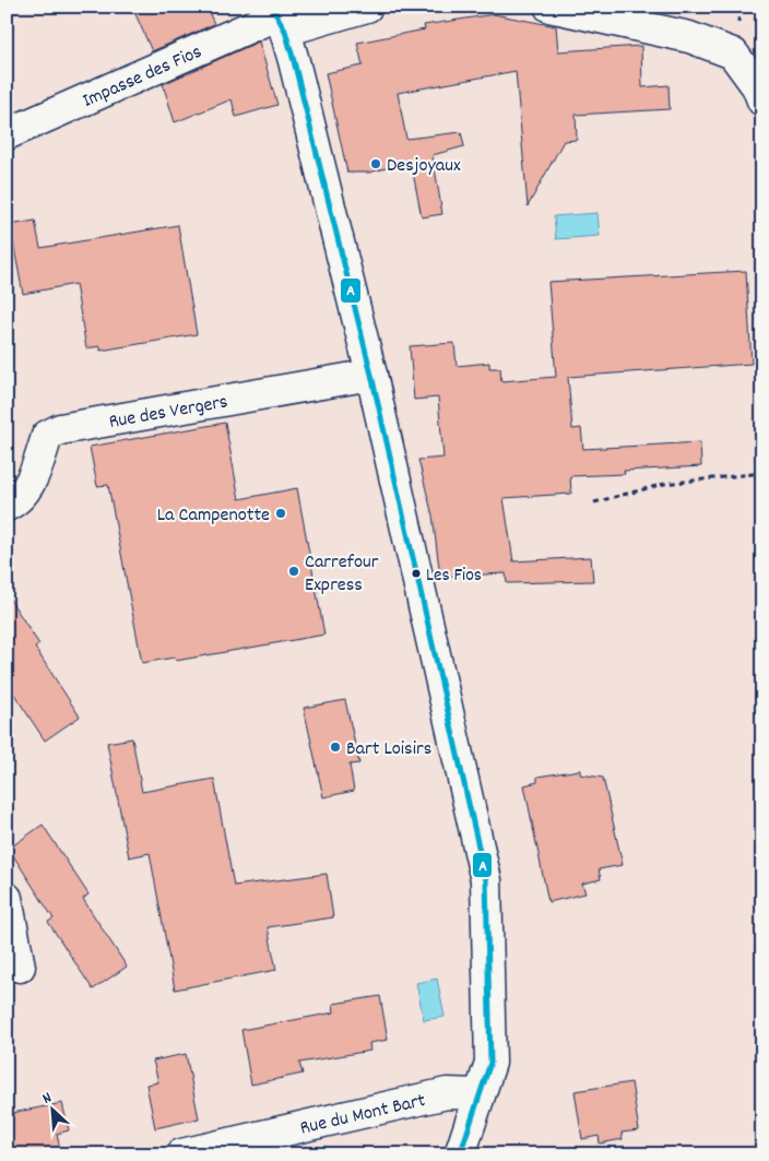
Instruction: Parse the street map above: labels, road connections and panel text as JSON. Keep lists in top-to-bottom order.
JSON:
{
  "streets": {
    "main road": ["Impasse des Fios", "Rue des Vergers", "Rue du Mont Bart"]
  },
  "places": [
    "Desjoyaux",
    "La Campenotte",
    "Carrefour Express",
    "Les Fios",
    "Bart Loisirs"
  ],
  "lines": ["transit line A"],
  "north": "top left"
}
